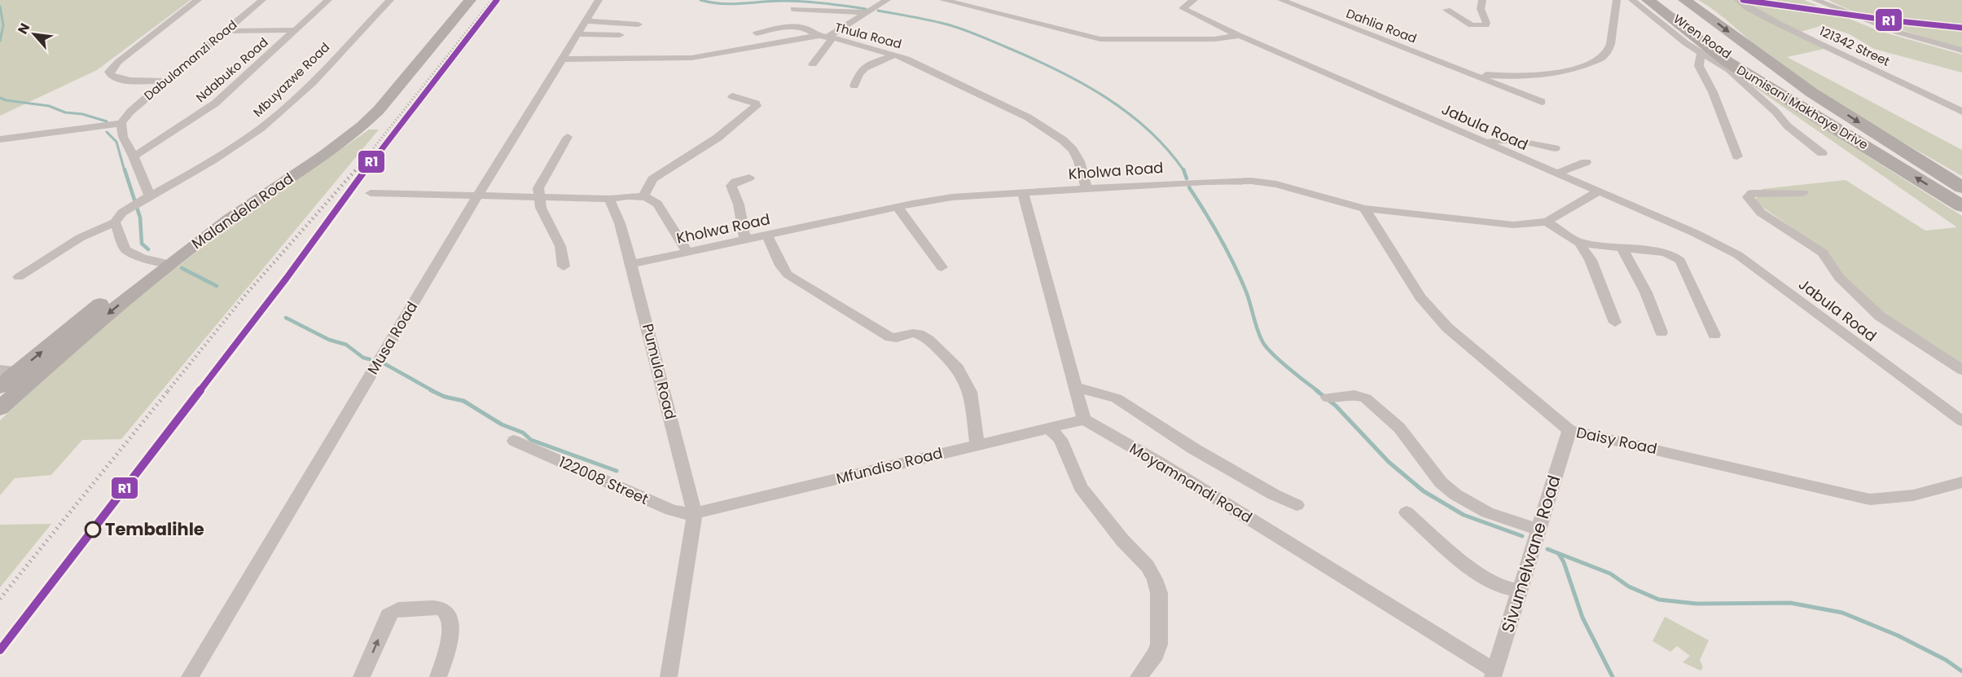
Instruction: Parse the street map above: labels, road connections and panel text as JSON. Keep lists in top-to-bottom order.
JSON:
{
  "streets": {
    "main road": ["Dumisani Makhaye Drive", "Malandela Road"],
    "street": [
      "Dahlia Road",
      "Thula Road",
      "Wren Road",
      "121342 Street",
      "Dabulamanzi Road",
      "Ndabuko Road",
      "Mbuyazwe Road",
      "Jabula Road",
      "Kholwa Road",
      "Musa Road",
      "Pumula Road",
      "Daisy Road",
      "Mfundiso Road",
      "122008 Street",
      "Moyamnandi Road",
      "Sivumelwane Road"
    ]
  },
  "crossings": [
    ["Thula Road", "Kholwa Road"],
    ["Thula Road", "Musa Road"],
    ["Dabulamanzi Road", "Ndabuko Road"],
    ["Jabula Road", "Kholwa Road"],
    ["Kholwa Road", "Pumula Road"],
    ["Kholwa Road", "Daisy Road"],
    ["Pumula Road", "Mfundiso Road"],
    ["Pumula Road", "122008 Street"],
    ["Daisy Road", "Sivumelwane Road"],
    ["Mfundiso Road", "122008 Street"],
    ["Mfundiso Road", "Moyamnandi Road"],
    ["Moyamnandi Road", "Sivumelwane Road"]
  ],
  "places": ["Tembalihle"],
  "lines": ["transit line R1"],
  "north": "top left"
}
